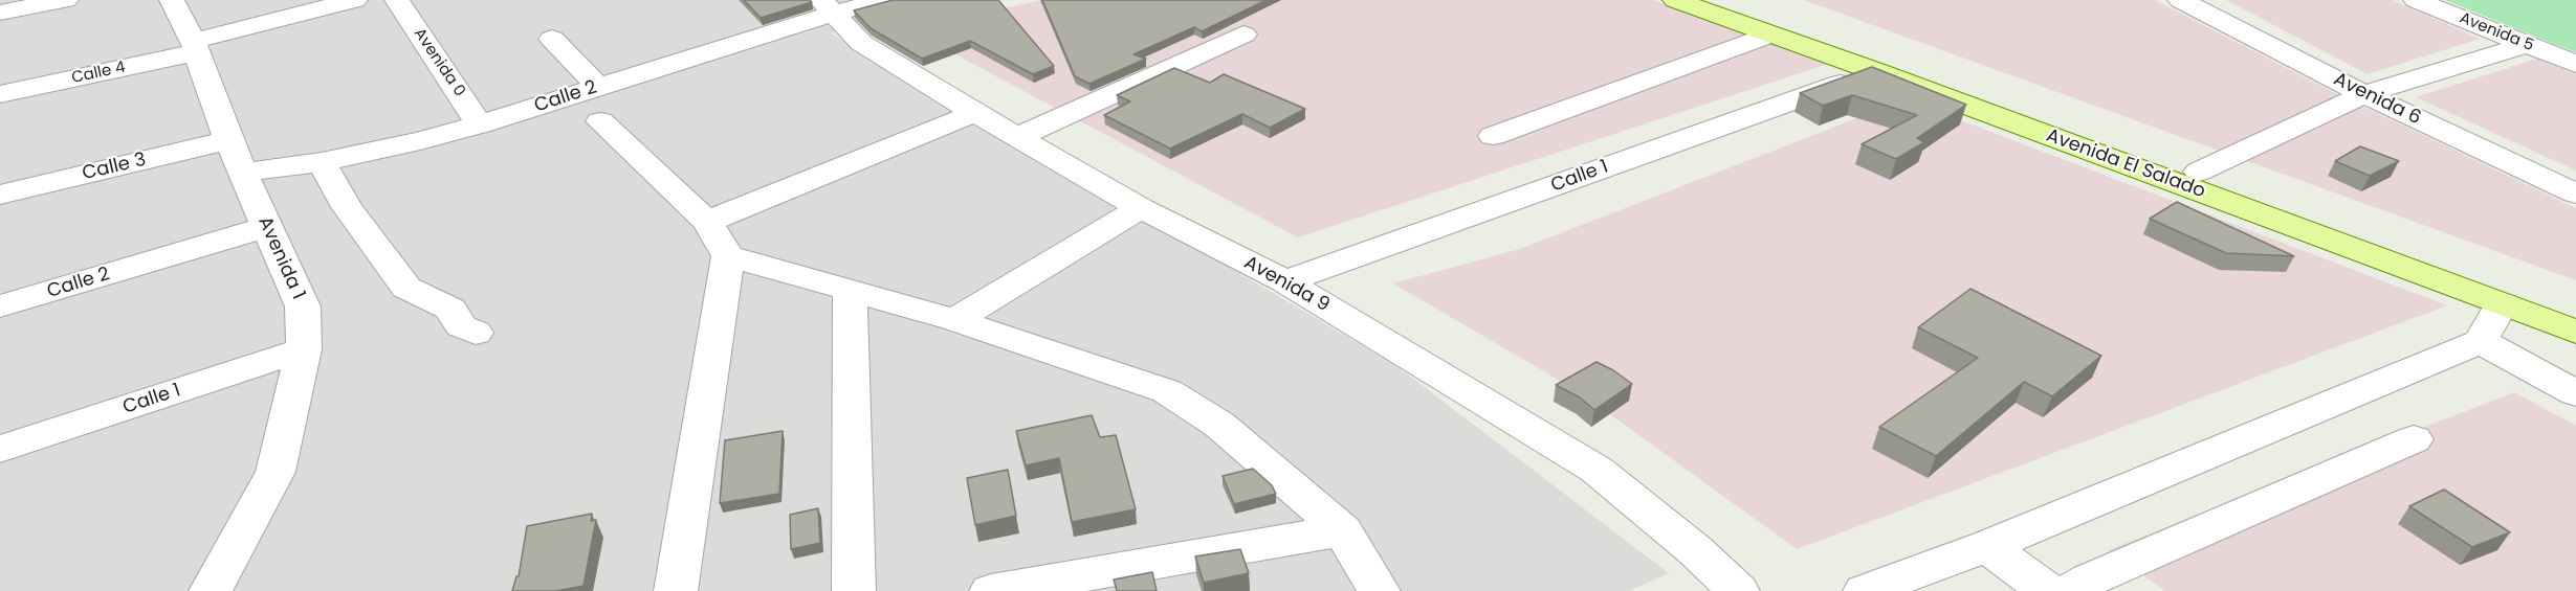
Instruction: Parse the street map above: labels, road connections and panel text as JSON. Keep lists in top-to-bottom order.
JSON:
{
  "streets": {
    "main road": ["Avenida El Salado"],
    "street": [
      "Avenida 5",
      "Avenida 0",
      "Calle 4",
      "Calle 2",
      "Avenida 6",
      "Calle 3",
      "Calle 1",
      "Avenida 1",
      "Avenida 9"
    ]
  },
  "crossings": [
    ["Avenida 0", "Calle 2"],
    ["Calle 4", "Avenida 1"],
    ["Calle 2", "Avenida 1"],
    ["Calle 2", "Avenida 9"],
    ["Avenida El Salado", "Calle 1"],
    ["Calle 3", "Avenida 1"],
    ["Calle 1", "Avenida 1"],
    ["Calle 1", "Avenida 9"]
  ]
}
